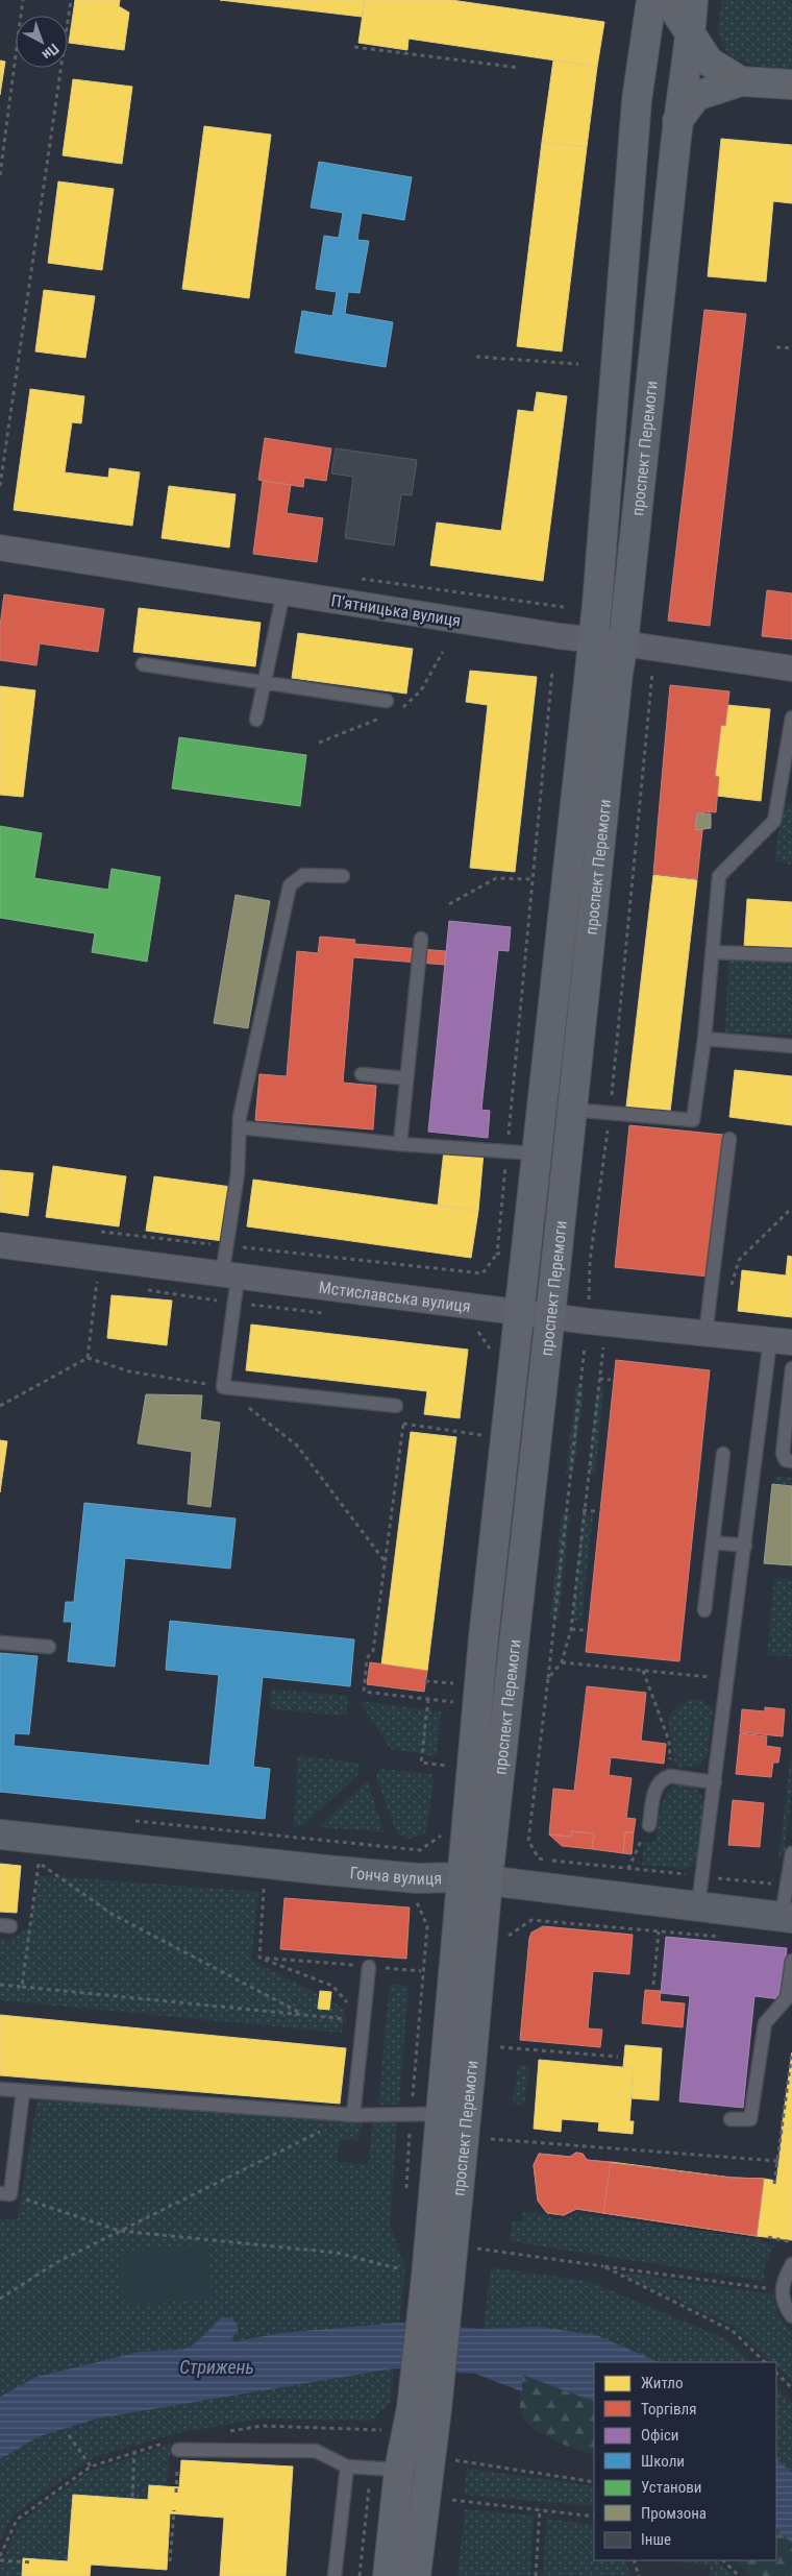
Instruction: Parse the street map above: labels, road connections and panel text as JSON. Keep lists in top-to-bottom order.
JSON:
{
  "streets": {
    "main road": ["проспект Перемоги"],
    "street": ["Пʼятницька вулиця", "Мстиславська вулиця", "Гонча вулиця"]
  },
  "crossings": [
    ["проспект Перемоги", "Пʼятницька вулиця"],
    ["проспект Перемоги", "Мстиславська вулиця"],
    ["проспект Перемоги", "Гонча вулиця"]
  ],
  "water": ["Стрижень"],
  "legend": [
    "Житло",
    "Торгівля",
    "Офіси",
    "Школи",
    "Установи",
    "Промзона",
    "Інше"
  ],
  "north": "bottom right"
}
